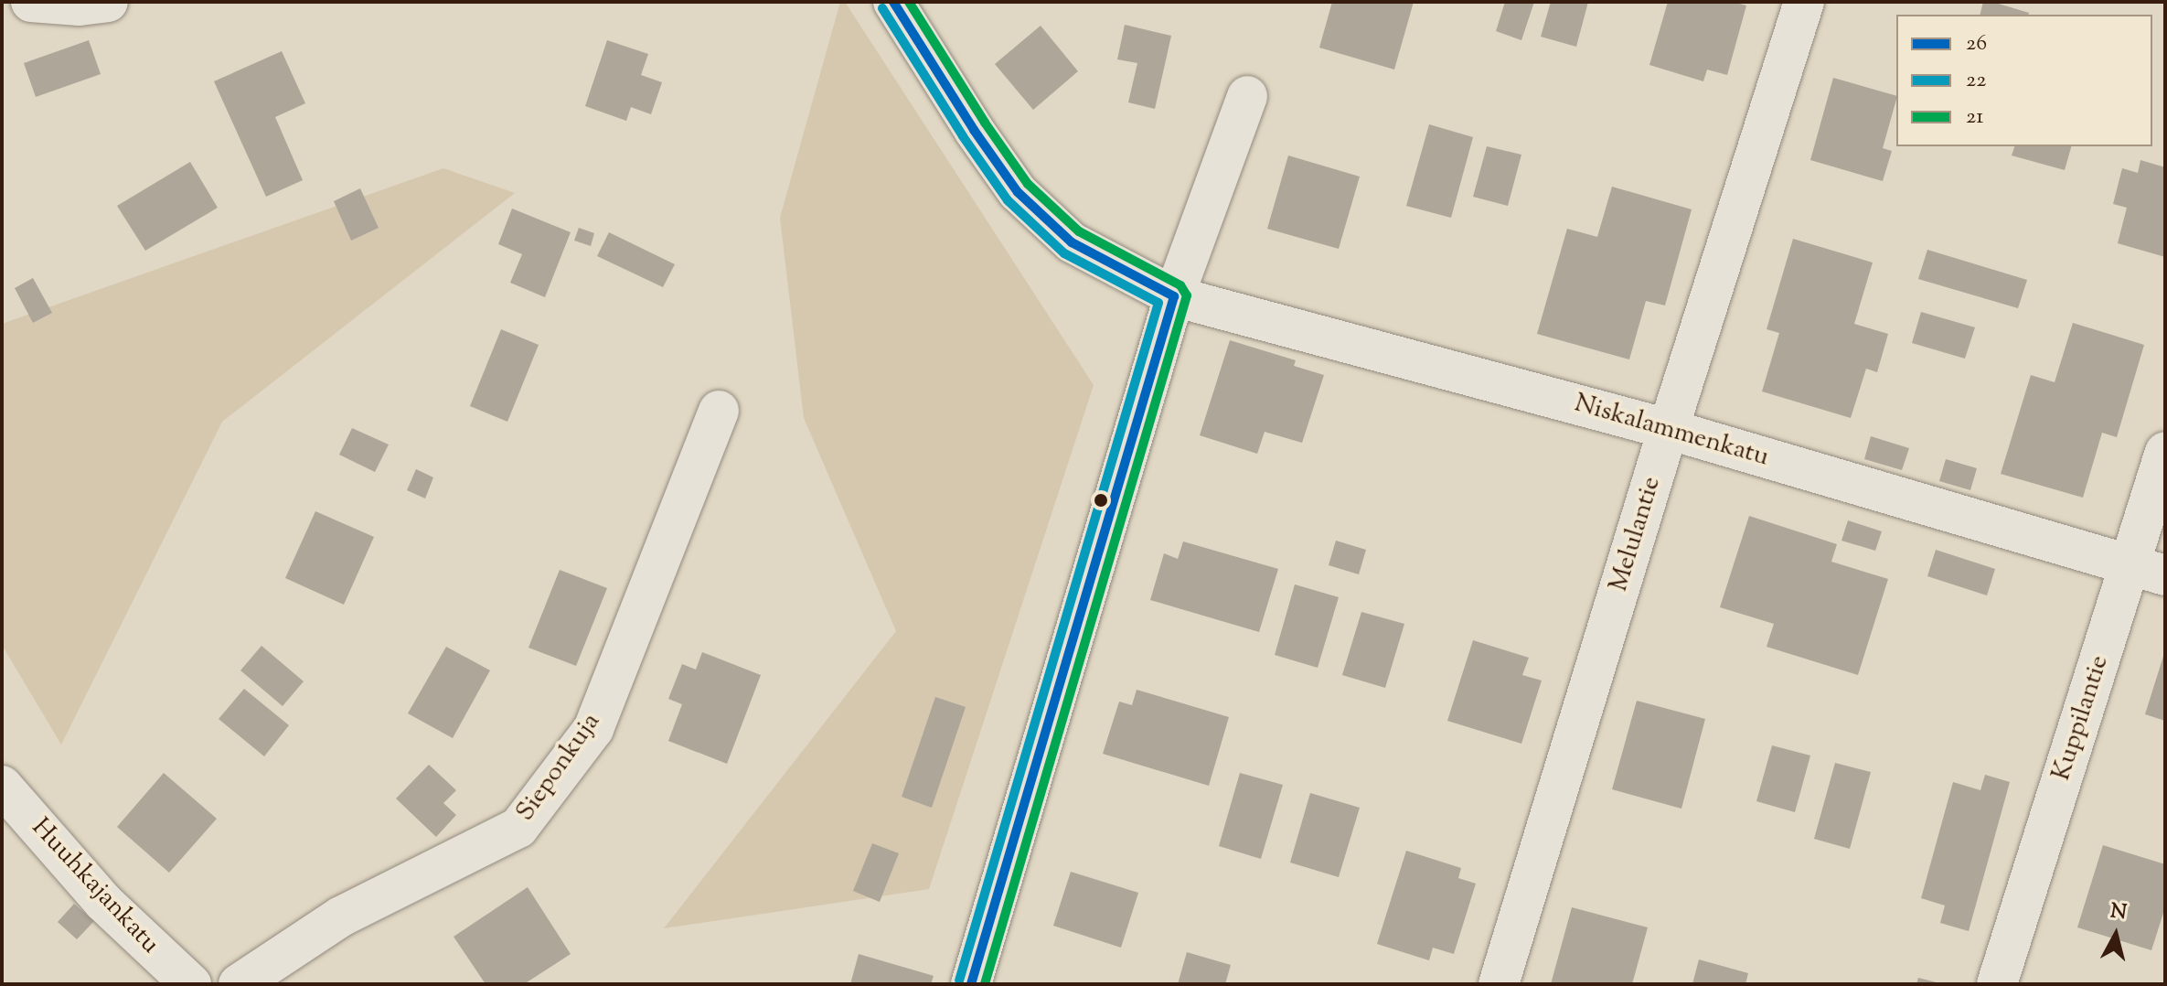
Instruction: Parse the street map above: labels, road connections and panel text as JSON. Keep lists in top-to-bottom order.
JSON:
{
  "streets": {
    "street": [
      "Niskalammenkatu",
      "Melulantie",
      "Kuppilantie",
      "Sieponkuja",
      "Huuhkajankatu"
    ]
  },
  "crossings": [
    ["Niskalammenkatu", "Melulantie"],
    ["Niskalammenkatu", "Kuppilantie"]
  ],
  "lines": ["transit line 26", "transit line 21", "transit line 22"],
  "legend": ["26", "22", "21"],
  "north": "top"
}
